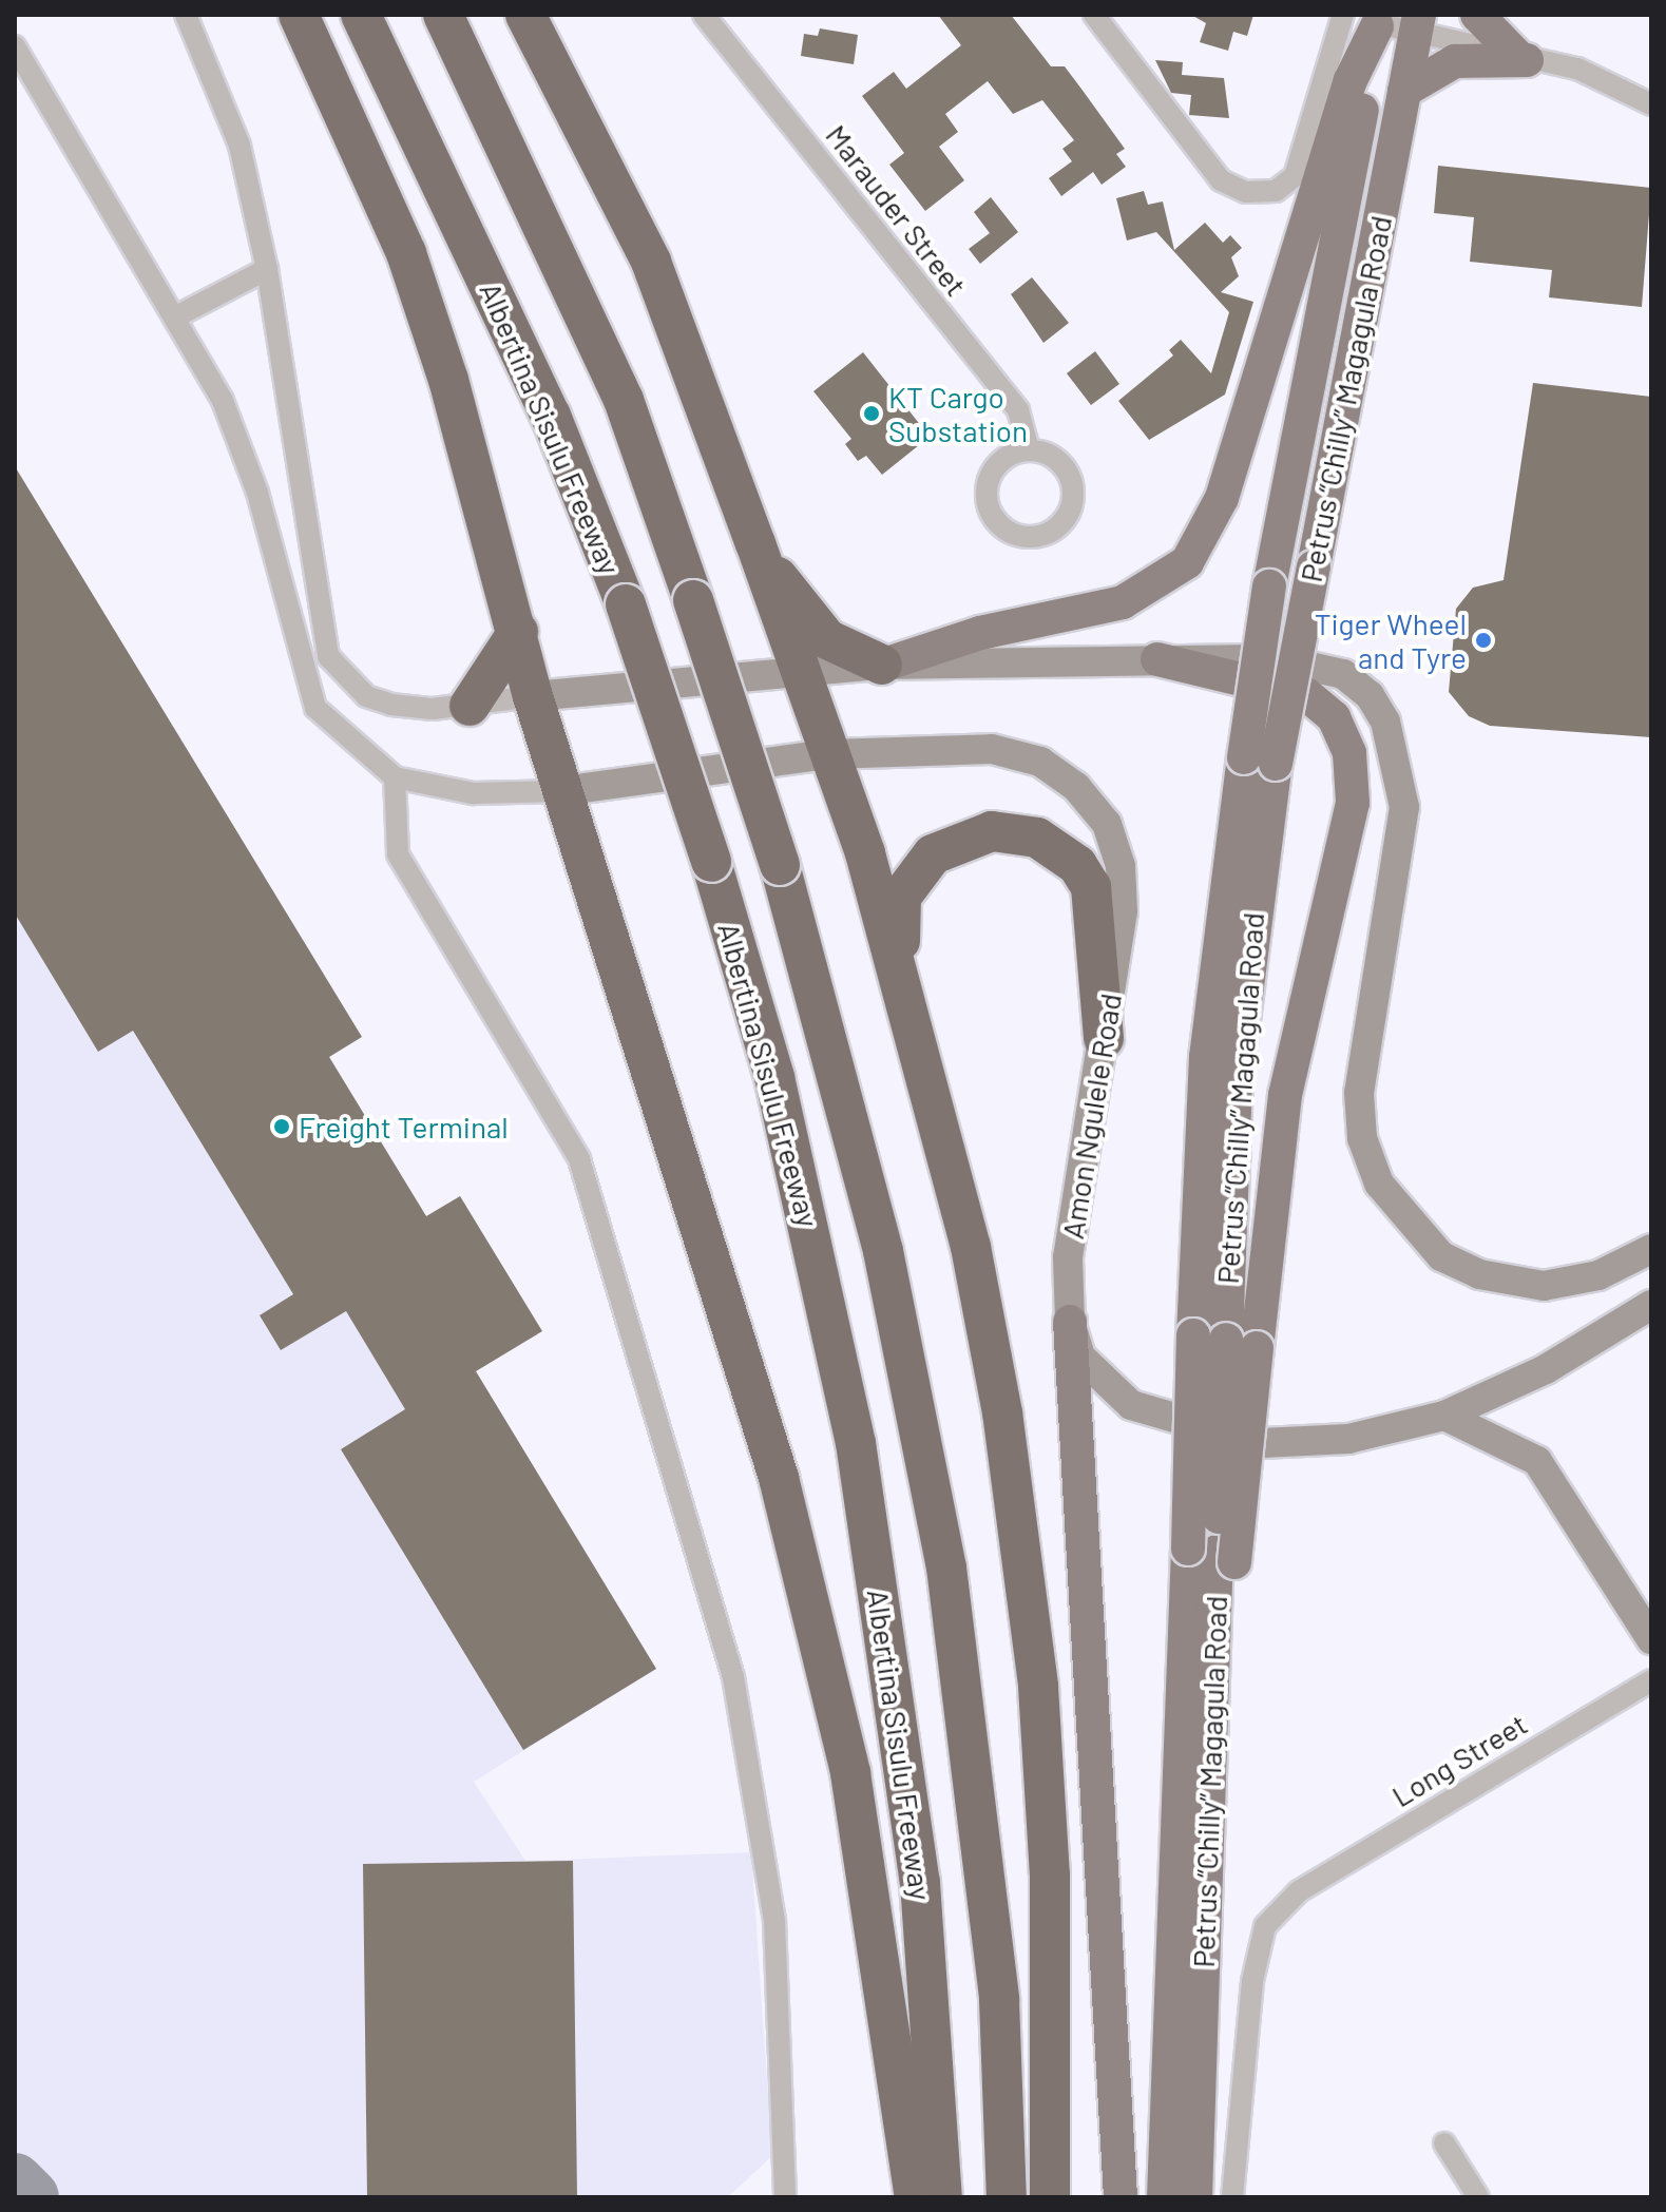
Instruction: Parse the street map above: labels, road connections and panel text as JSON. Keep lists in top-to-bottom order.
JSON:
{
  "streets": {
    "highway": ["Albertina Sisulu Freeway"],
    "main road": ["Petrus “Chilly” Magagula Road", "Amon Ngulele Road"],
    "street": ["Marauder Street", "Long Street"]
  },
  "places": ["KT Cargo Substation", "Tiger Wheel and Tyre", "Freight Terminal"]
}
